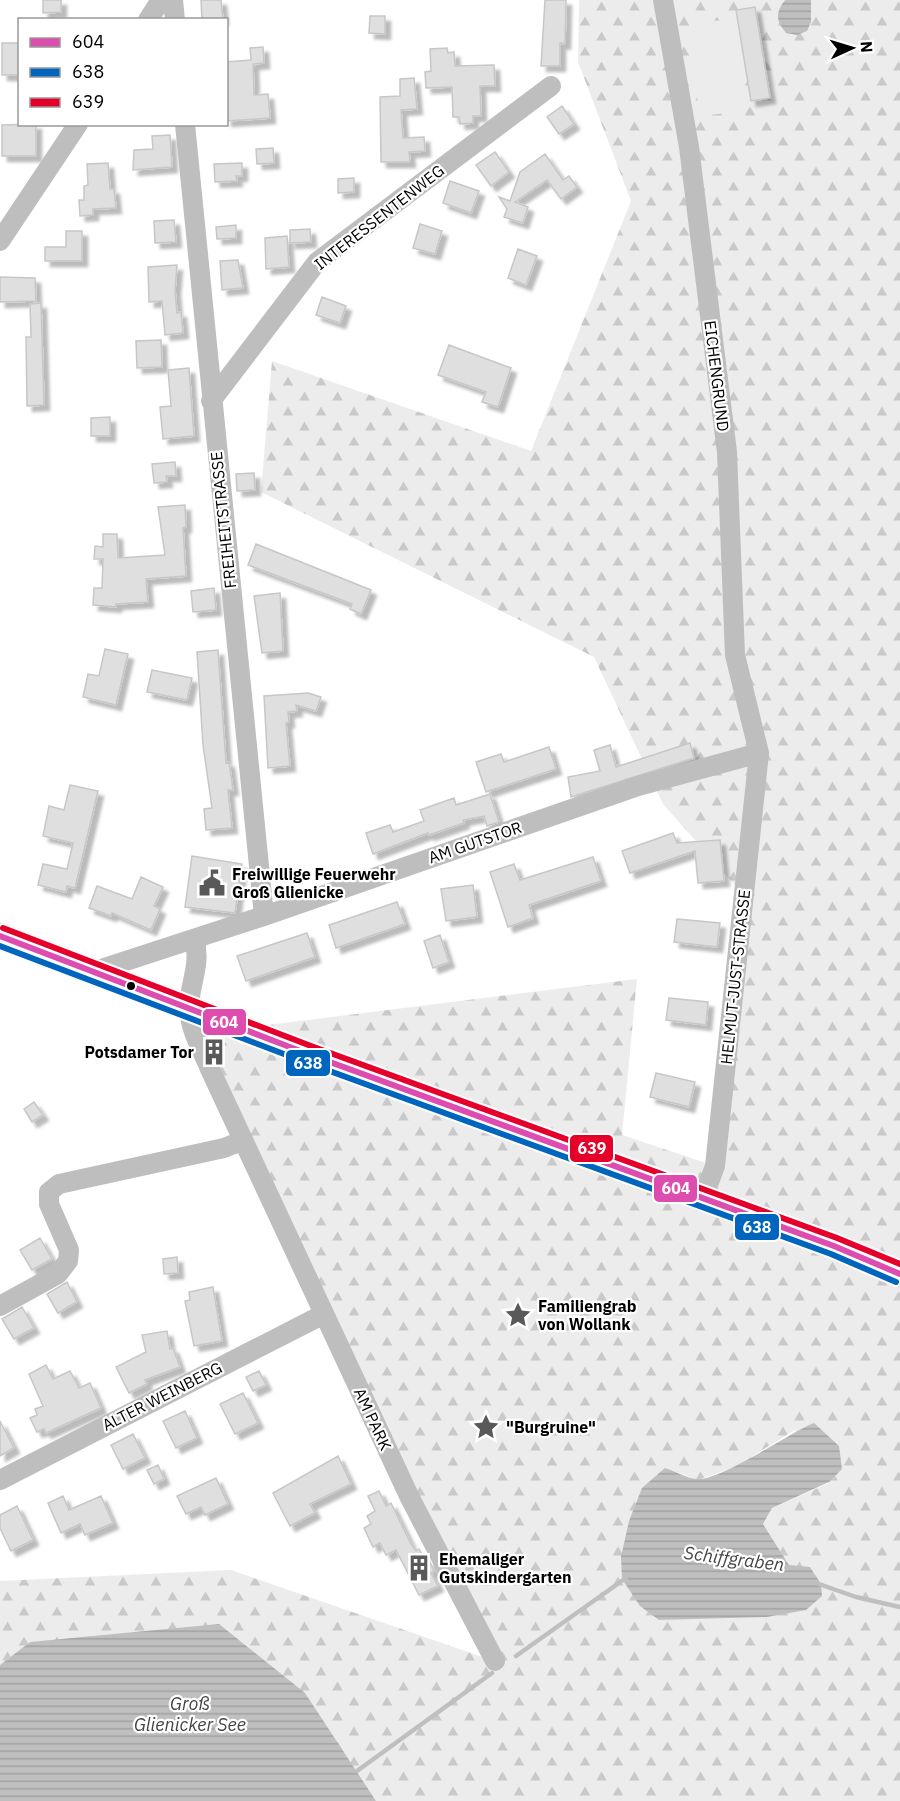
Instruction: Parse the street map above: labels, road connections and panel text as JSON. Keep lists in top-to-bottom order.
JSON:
{
  "streets": {
    "street": [
      "INTERESSENTENWEG",
      "EICHENGRUND",
      "FREIHEITSTRASSE",
      "AM GUTSTOR",
      "HELMUT-JUST-STRASSE",
      "ALTER WEINBERG",
      "AM PARK"
    ]
  },
  "crossings": [
    ["INTERESSENTENWEG", "FREIHEITSTRASSE"],
    ["EICHENGRUND", "AM GUTSTOR"],
    ["EICHENGRUND", "HELMUT-JUST-STRASSE"],
    ["FREIHEITSTRASSE", "AM GUTSTOR"],
    ["AM GUTSTOR", "HELMUT-JUST-STRASSE"],
    ["ALTER WEINBERG", "AM PARK"]
  ],
  "water": ["Schiffgraben", "Groß Glienicker See"],
  "places": {
    "public building": ["Freiwillige Feuerwehr Groß Glienicke"],
    "building": ["Potsdamer Tor", "Ehemaliger Gutskindergarten"],
    "place": ["Familiengrab von Wollank", "\"Burgruine\""]
  },
  "lines": ["transit line 639", "transit line 604", "transit line 638"],
  "legend": ["604", "638", "639"],
  "north": "right"
}
